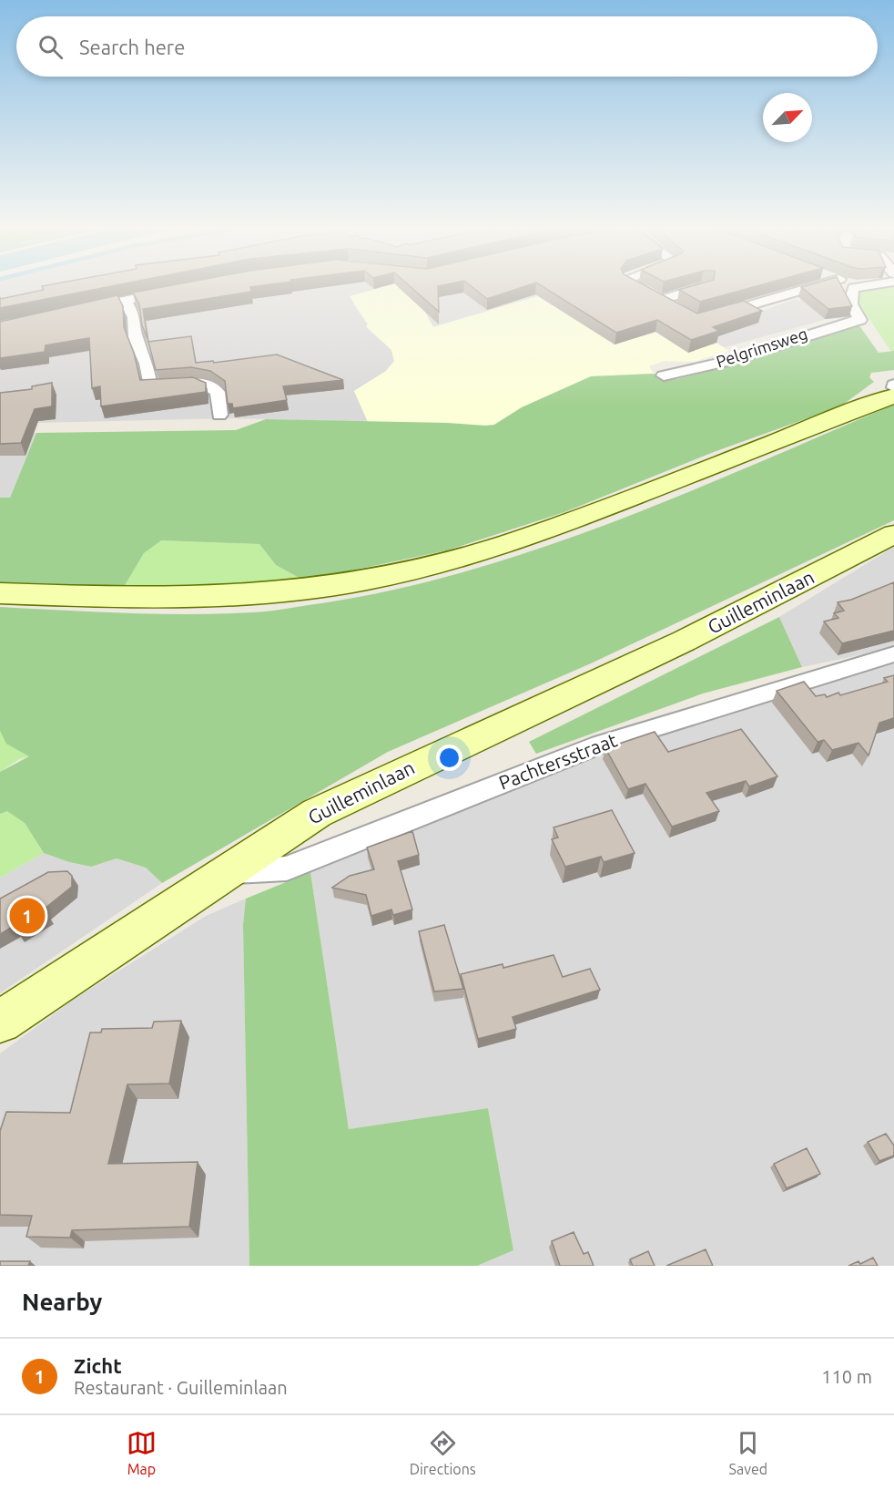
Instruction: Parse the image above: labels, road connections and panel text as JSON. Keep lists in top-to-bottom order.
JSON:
{
  "streets": {
    "main road": ["Guilleminlaan"],
    "street": ["Pelgrimsweg", "Pachtersstraat"]
  },
  "crossings": [
    ["Guilleminlaan", "Pachtersstraat"]
  ],
  "north": "top right",
  "page": {
    "search": "Search here",
    "pins": "1",
    "heading": "Nearby",
    "list": [
      {
        "mark": "1",
        "name": "Zicht",
        "note": "Restaurant · Guilleminlaan",
        "value": "110 m"
      }
    ],
    "nav": ["Map", "Directions", "Saved"]
  }
}
